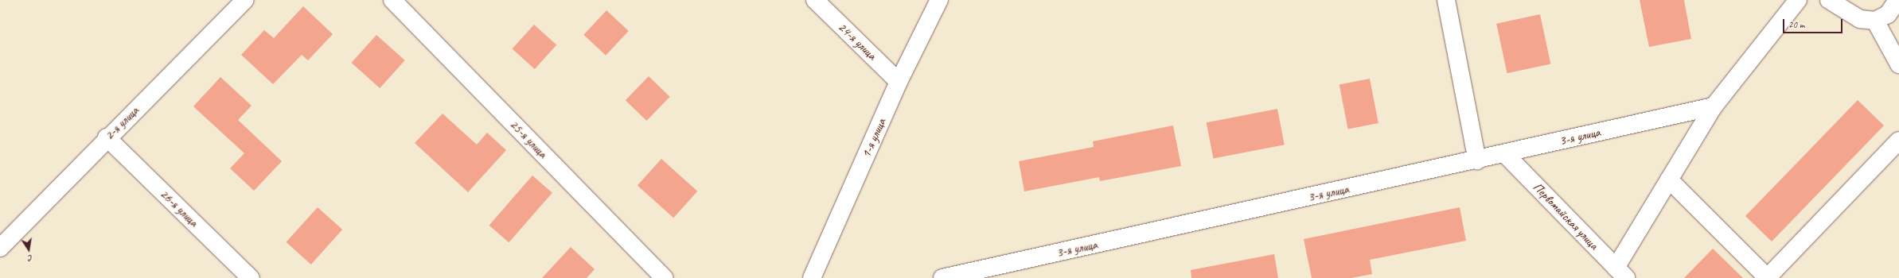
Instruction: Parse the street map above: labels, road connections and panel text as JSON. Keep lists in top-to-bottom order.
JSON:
{
  "streets": {
    "street": [
      "24-я улица",
      "2-я улица",
      "3-я улица",
      "1-я улица",
      "25-я улица",
      "26-я улица",
      "Первомайская улица"
    ]
  },
  "crossings": [
    ["24-я улица", "1-я улица"],
    ["2-я улица", "26-я улица"],
    ["3-я улица", "Первомайская улица"]
  ],
  "scale_bar": "20 m",
  "north": "bottom"
}
